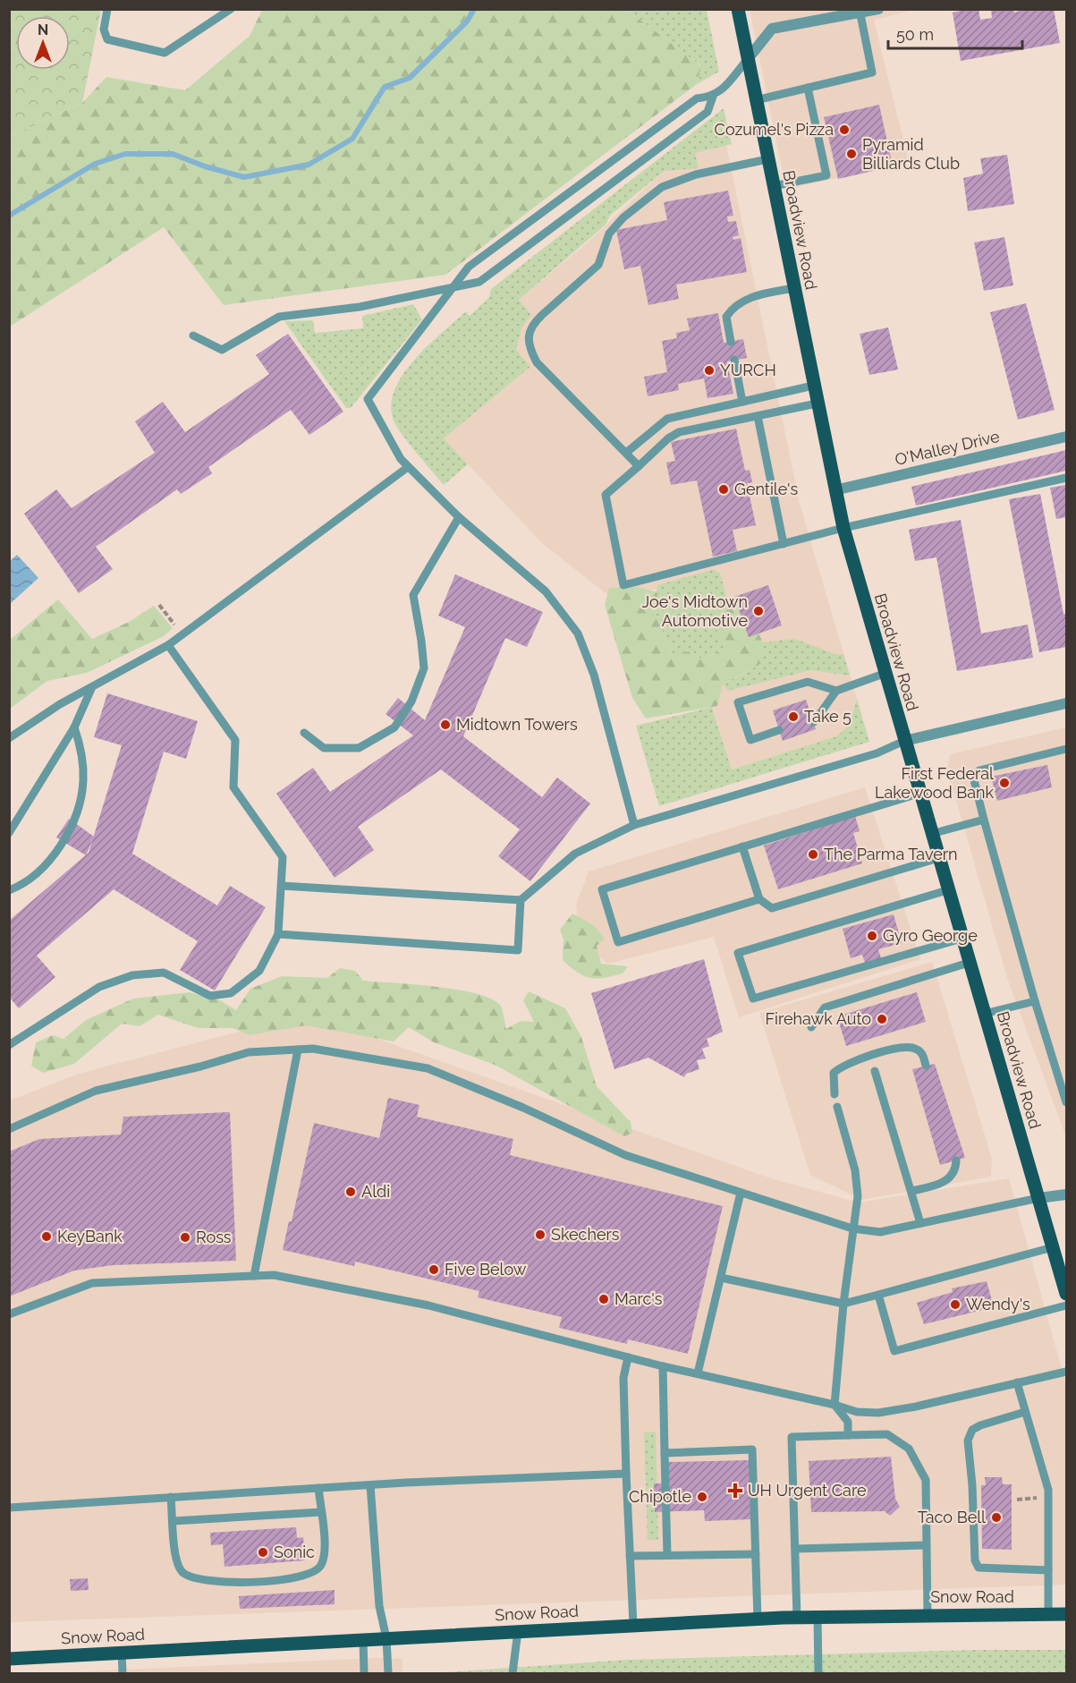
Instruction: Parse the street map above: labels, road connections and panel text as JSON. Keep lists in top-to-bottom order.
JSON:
{
  "streets": {
    "main road": ["Broadview Road", "Snow Road"],
    "street": ["O'Malley Drive"]
  },
  "crossings": [
    ["Broadview Road", "O'Malley Drive"]
  ],
  "places": {
    "other": [
      "Cozumel's Pizza",
      "Pyramid Billiards Club",
      "YURCH",
      "Gentile's",
      "Joe's Midtown Automotive",
      "Take 5",
      "Midtown Towers",
      "First Federal Lakewood Bank",
      "The Parma Tavern",
      "Gyro George",
      "Firehawk Auto",
      "Aldi",
      "Skechers",
      "KeyBank",
      "Ross",
      "Five Below",
      "Marc's",
      "Wendy's",
      "Chipotle",
      "Taco Bell",
      "Sonic"
    ],
    "health": ["UH Urgent Care"]
  },
  "scale_bar": "50 m",
  "north": "top"
}
